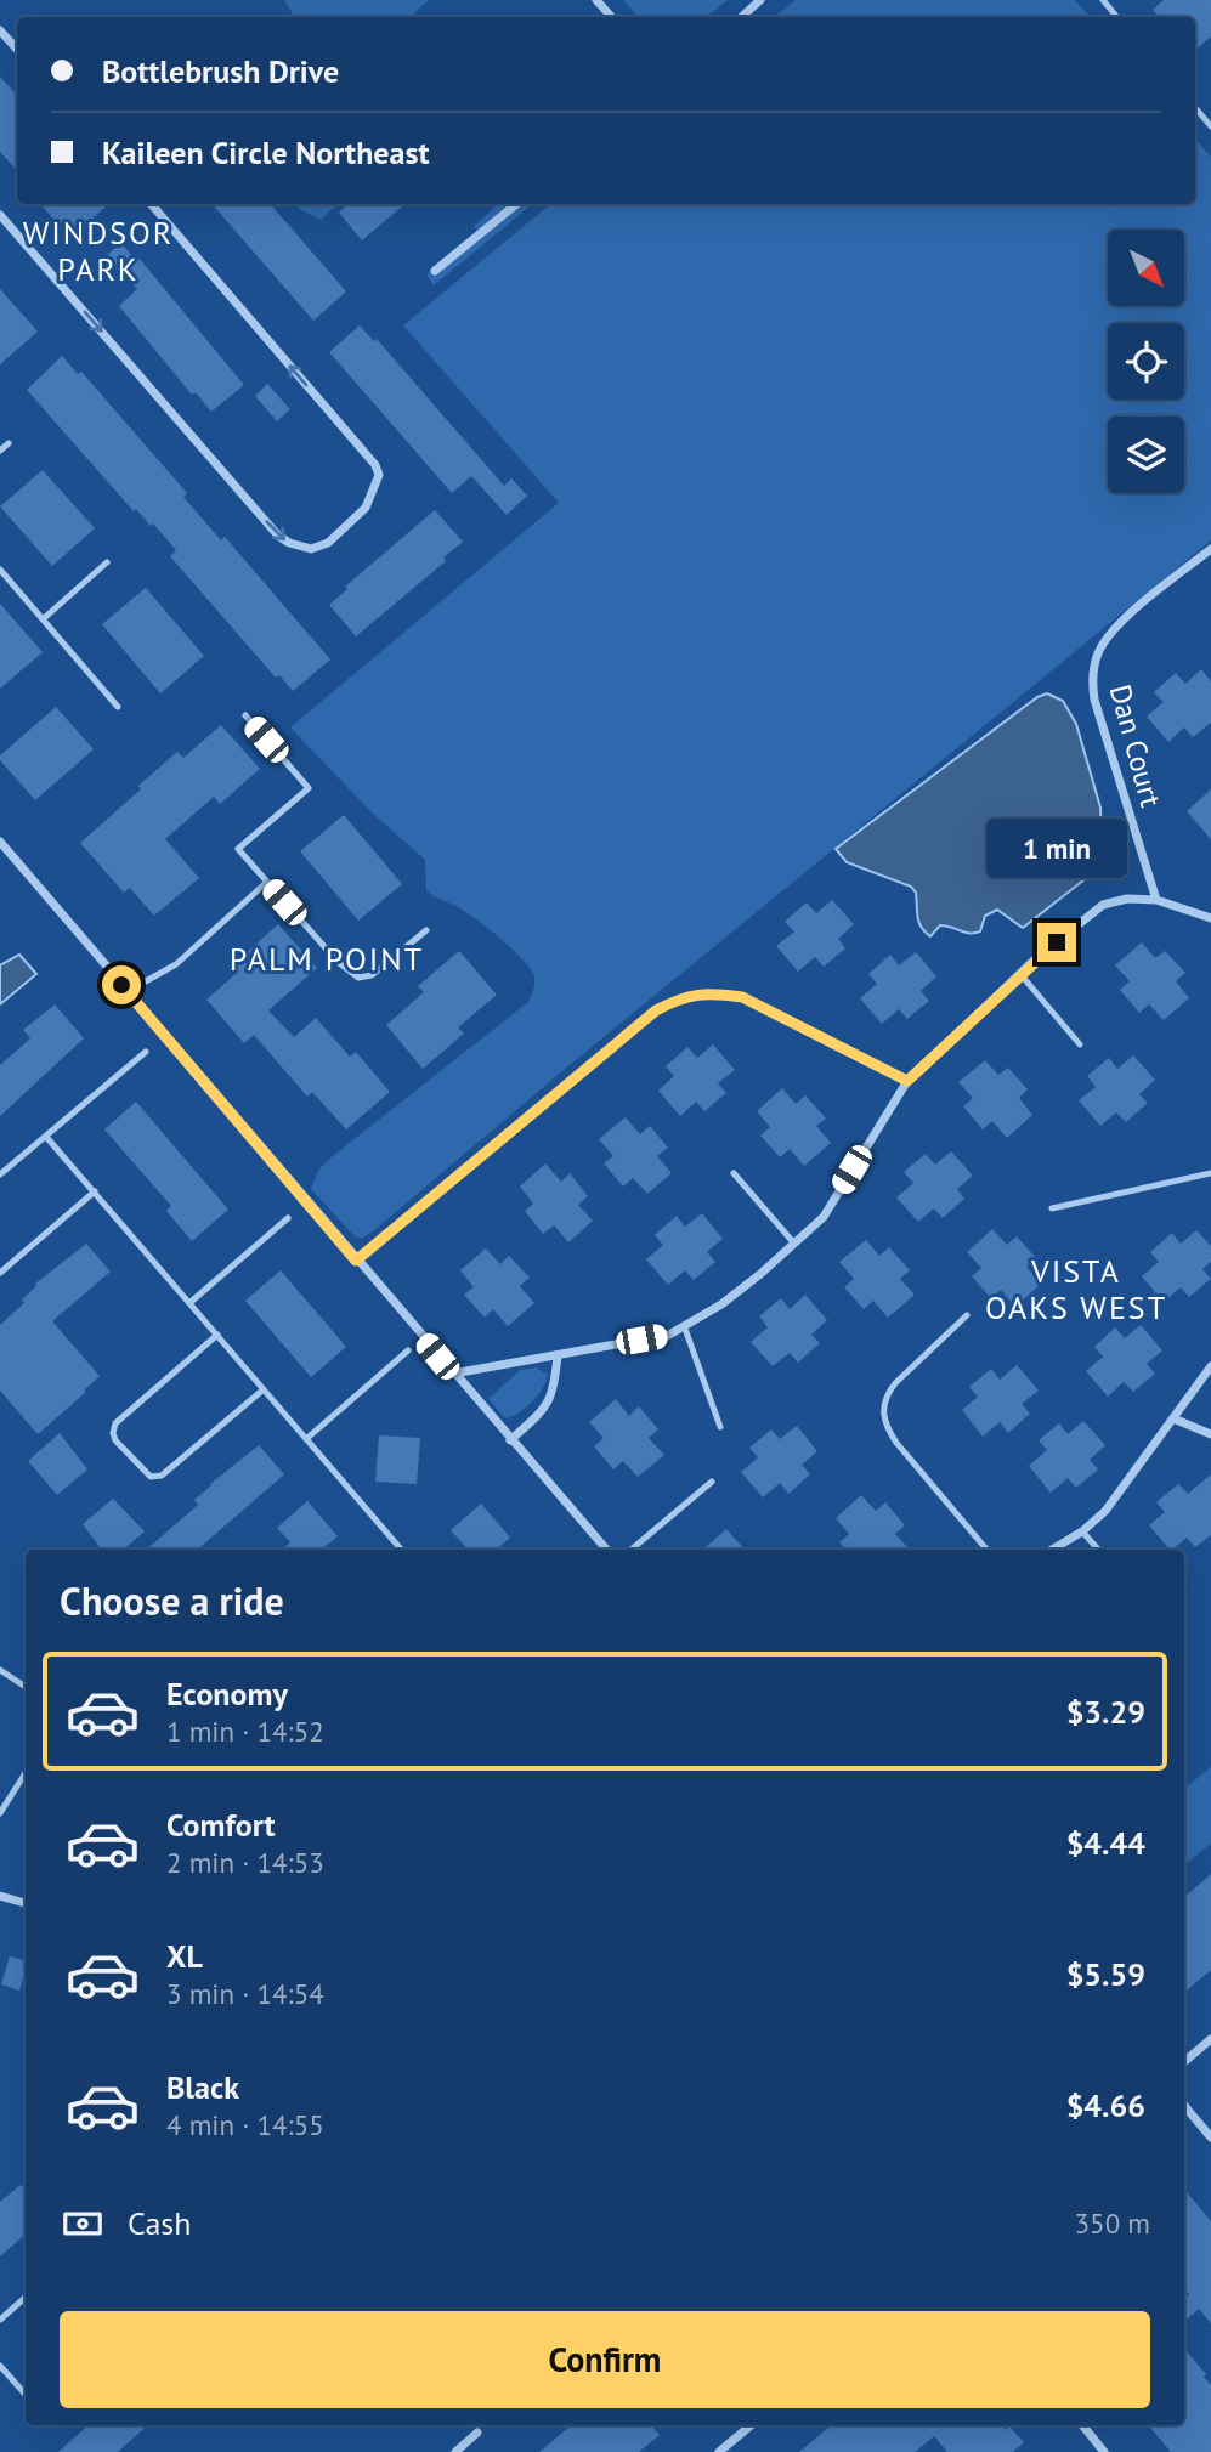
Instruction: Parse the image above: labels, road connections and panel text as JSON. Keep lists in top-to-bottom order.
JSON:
{
  "streets": {
    "street": ["Dan Court"]
  },
  "districts": ["WINDSOR PARK", "PALM POINT", "VISTA OAKS WEST"],
  "north": "bottom right",
  "page": {
    "banner": ["Bottlebrush Drive", "Kaileen Circle Northeast"],
    "bubble": "1 min",
    "heading": "Choose a ride",
    "list": [
      {
        "name": "Economy",
        "note": "1 min · 14:52",
        "value": "$3.29"
      },
      {
        "name": "Comfort",
        "note": "2 min · 14:53",
        "value": "$4.44"
      },
      {
        "name": "XL",
        "note": "3 min · 14:54",
        "value": "$5.59"
      },
      {
        "name": "Black",
        "note": "4 min · 14:55",
        "value": "$4.66"
      }
    ],
    "pay": ["Cash", "350 m"],
    "buttons": "Confirm"
  }
}
